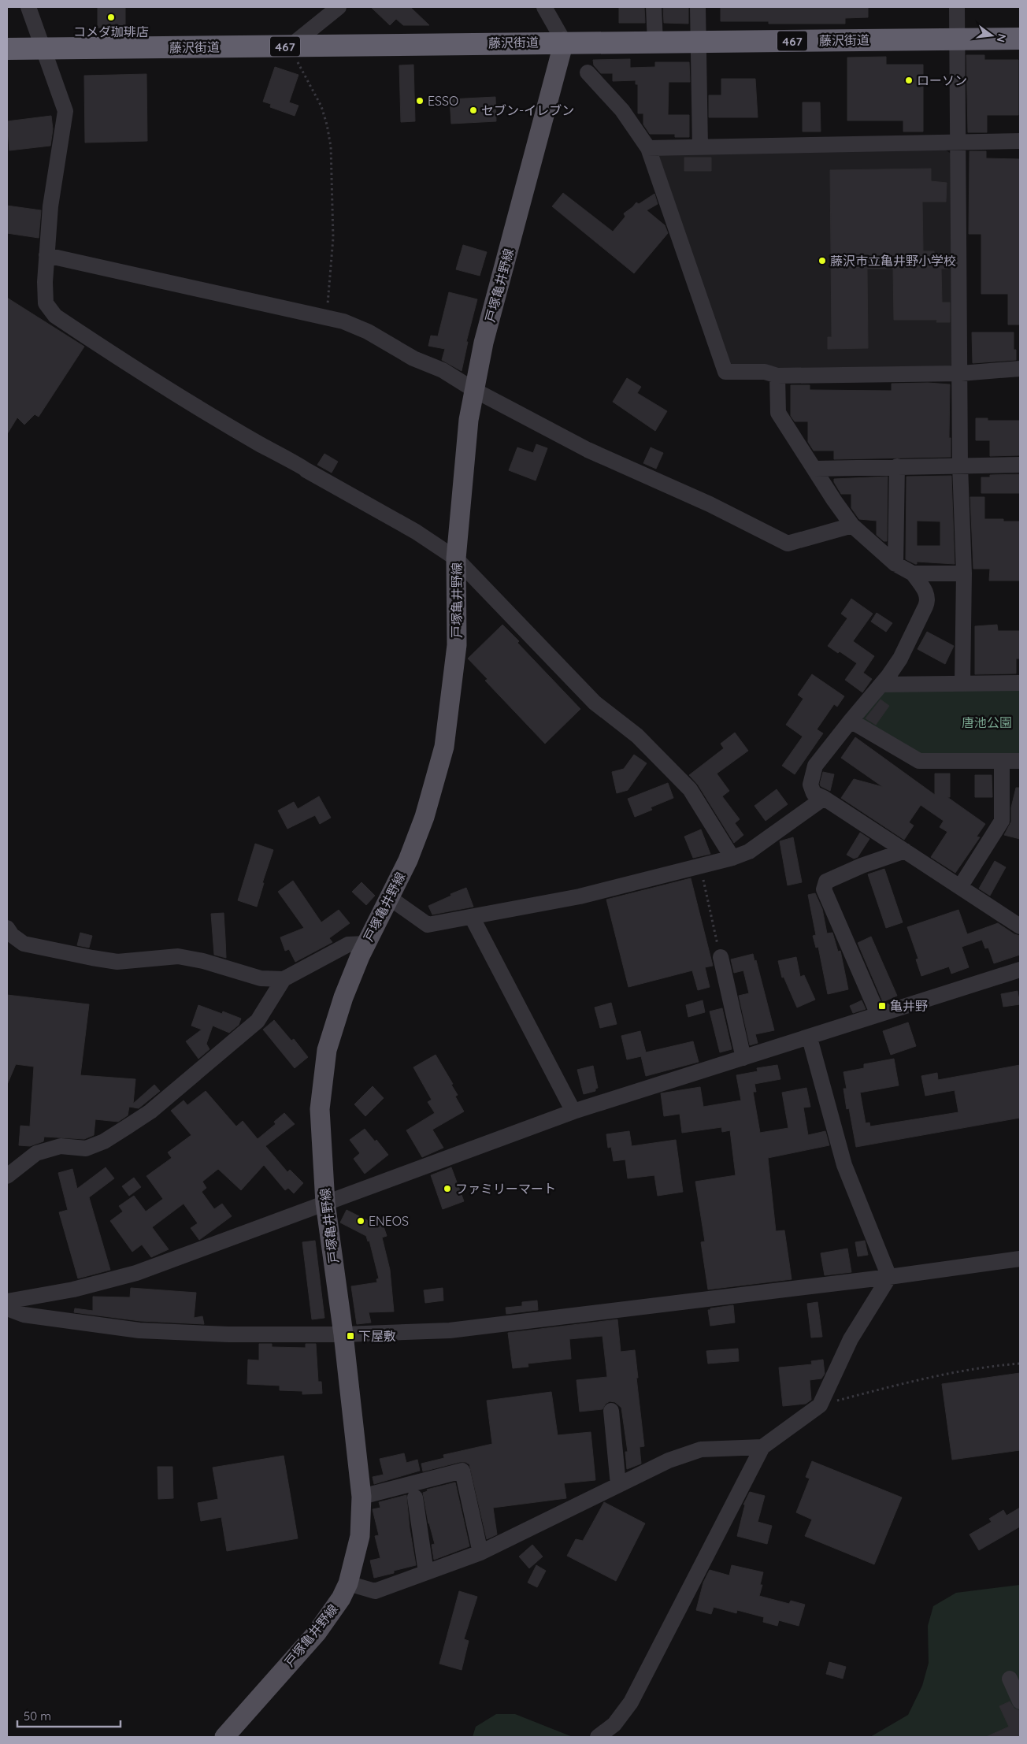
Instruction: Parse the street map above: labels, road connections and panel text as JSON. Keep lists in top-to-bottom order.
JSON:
{
  "streets": {
    "highway": ["藤沢街道", "467"],
    "main road": ["戸塚亀井野線"]
  },
  "crossings": [
    ["藤沢街道", "戸塚亀井野線"]
  ],
  "parks": ["唐池公園"],
  "places": {
    "other": [
      "コメダ珈琲店",
      "ローソン",
      "ESSO",
      "セブン-イレブン",
      "藤沢市立亀井野小学校",
      "ファミリーマート",
      "ENEOS"
    ],
    "transit": ["亀井野", "下屋敷"]
  },
  "scale_bar": "50 m",
  "north": "right"
}
